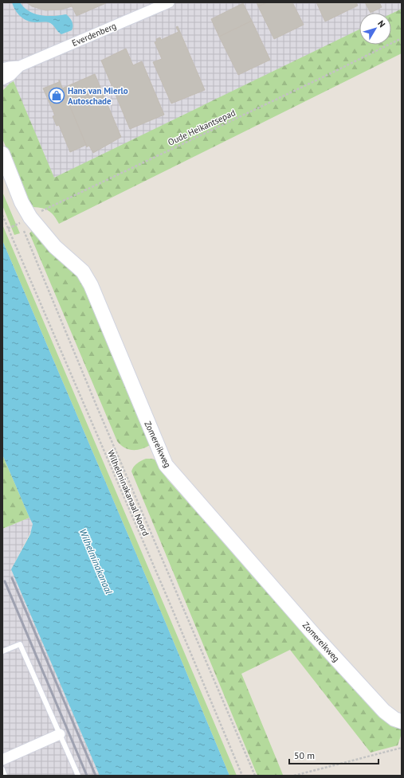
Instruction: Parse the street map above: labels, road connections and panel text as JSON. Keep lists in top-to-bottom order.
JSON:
{
  "streets": {
    "street": ["Everdenberg", "Zomereikweg"],
    "path": ["Oude Heikantsepad", "Wilhelminakanaal Noord"]
  },
  "crossings": [
    ["Oude Heikantsepad", "Zomereikweg"],
    ["Oude Heikantsepad", "Wilhelminakanaal Noord"],
    ["Zomereikweg", "Wilhelminakanaal Noord"]
  ],
  "water": ["Wilhelminakanaal"],
  "places": {
    "shop": ["Hans van Mierlo Autoschade"]
  },
  "scale_bar": "50 m",
  "north": "top right"
}
